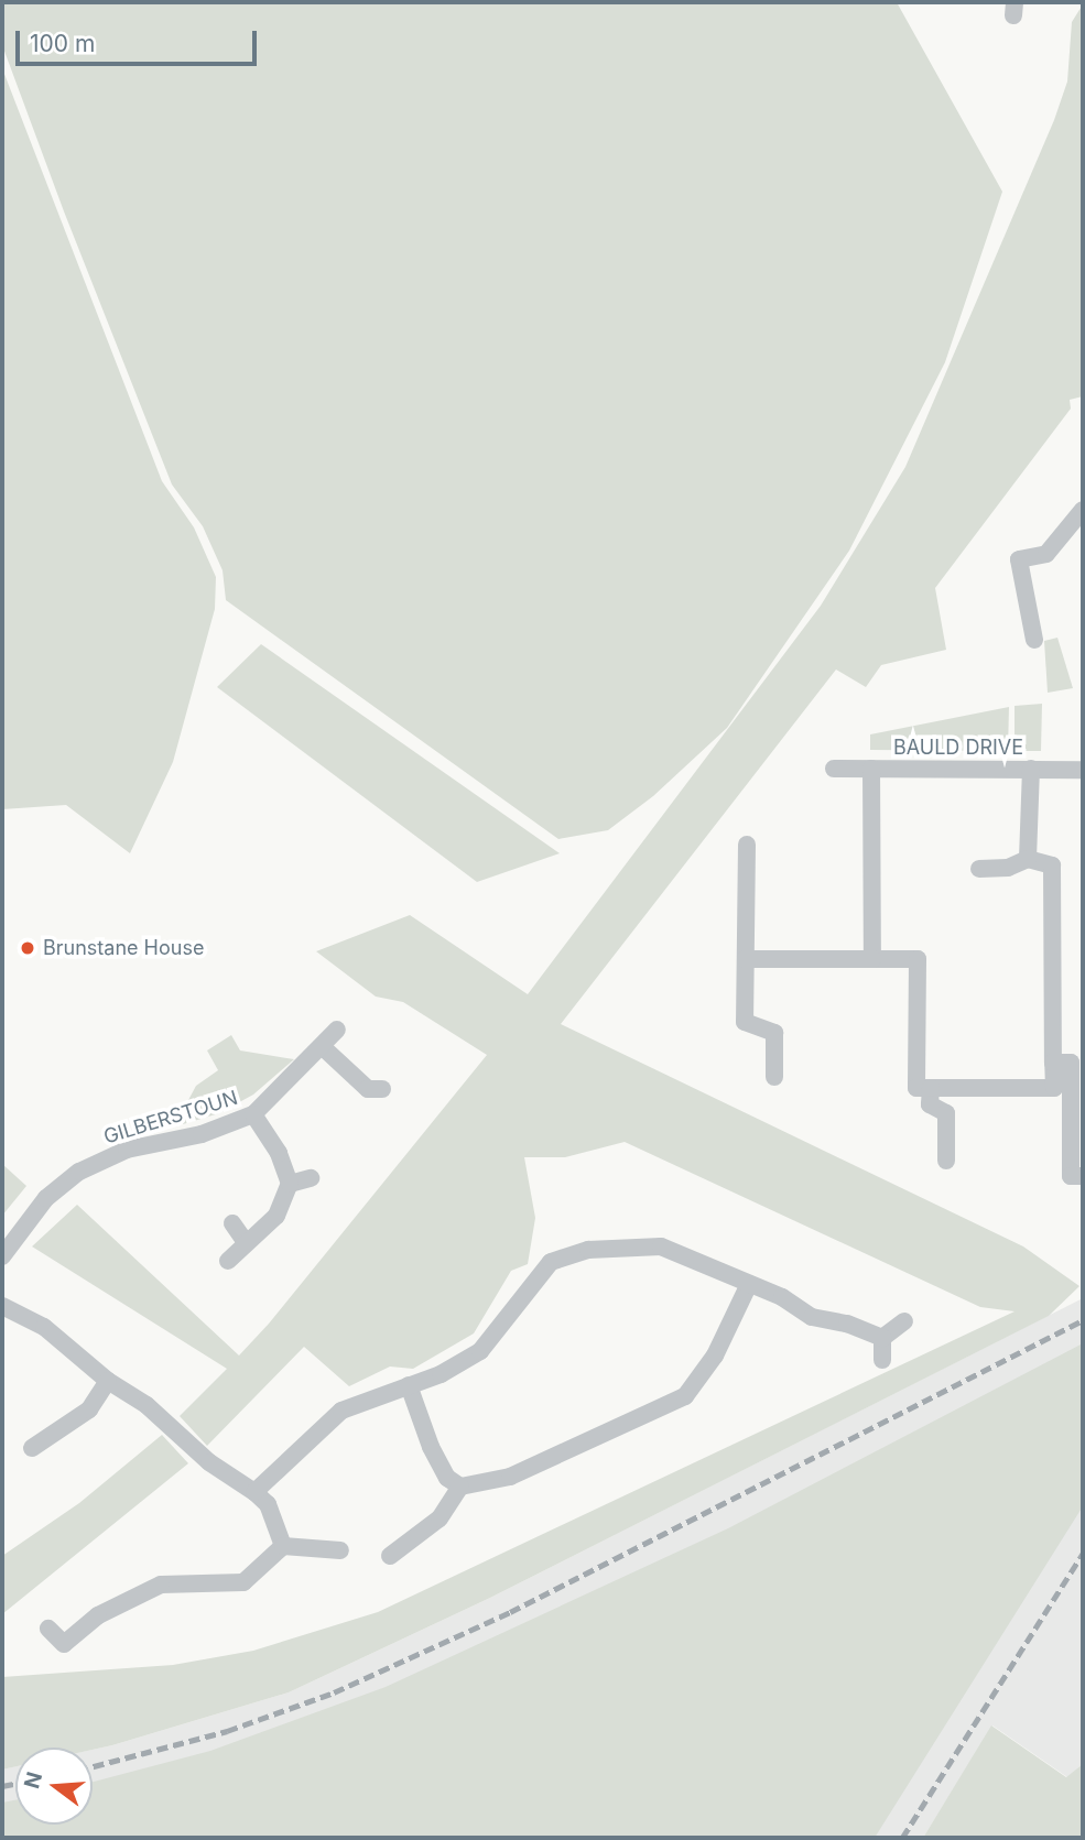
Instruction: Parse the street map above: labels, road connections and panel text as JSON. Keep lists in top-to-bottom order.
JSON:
{
  "streets": {
    "street": ["BAULD DRIVE", "GILBERSTOUN"]
  },
  "places": ["Brunstane House"],
  "scale_bar": "100 m",
  "north": "left"
}
